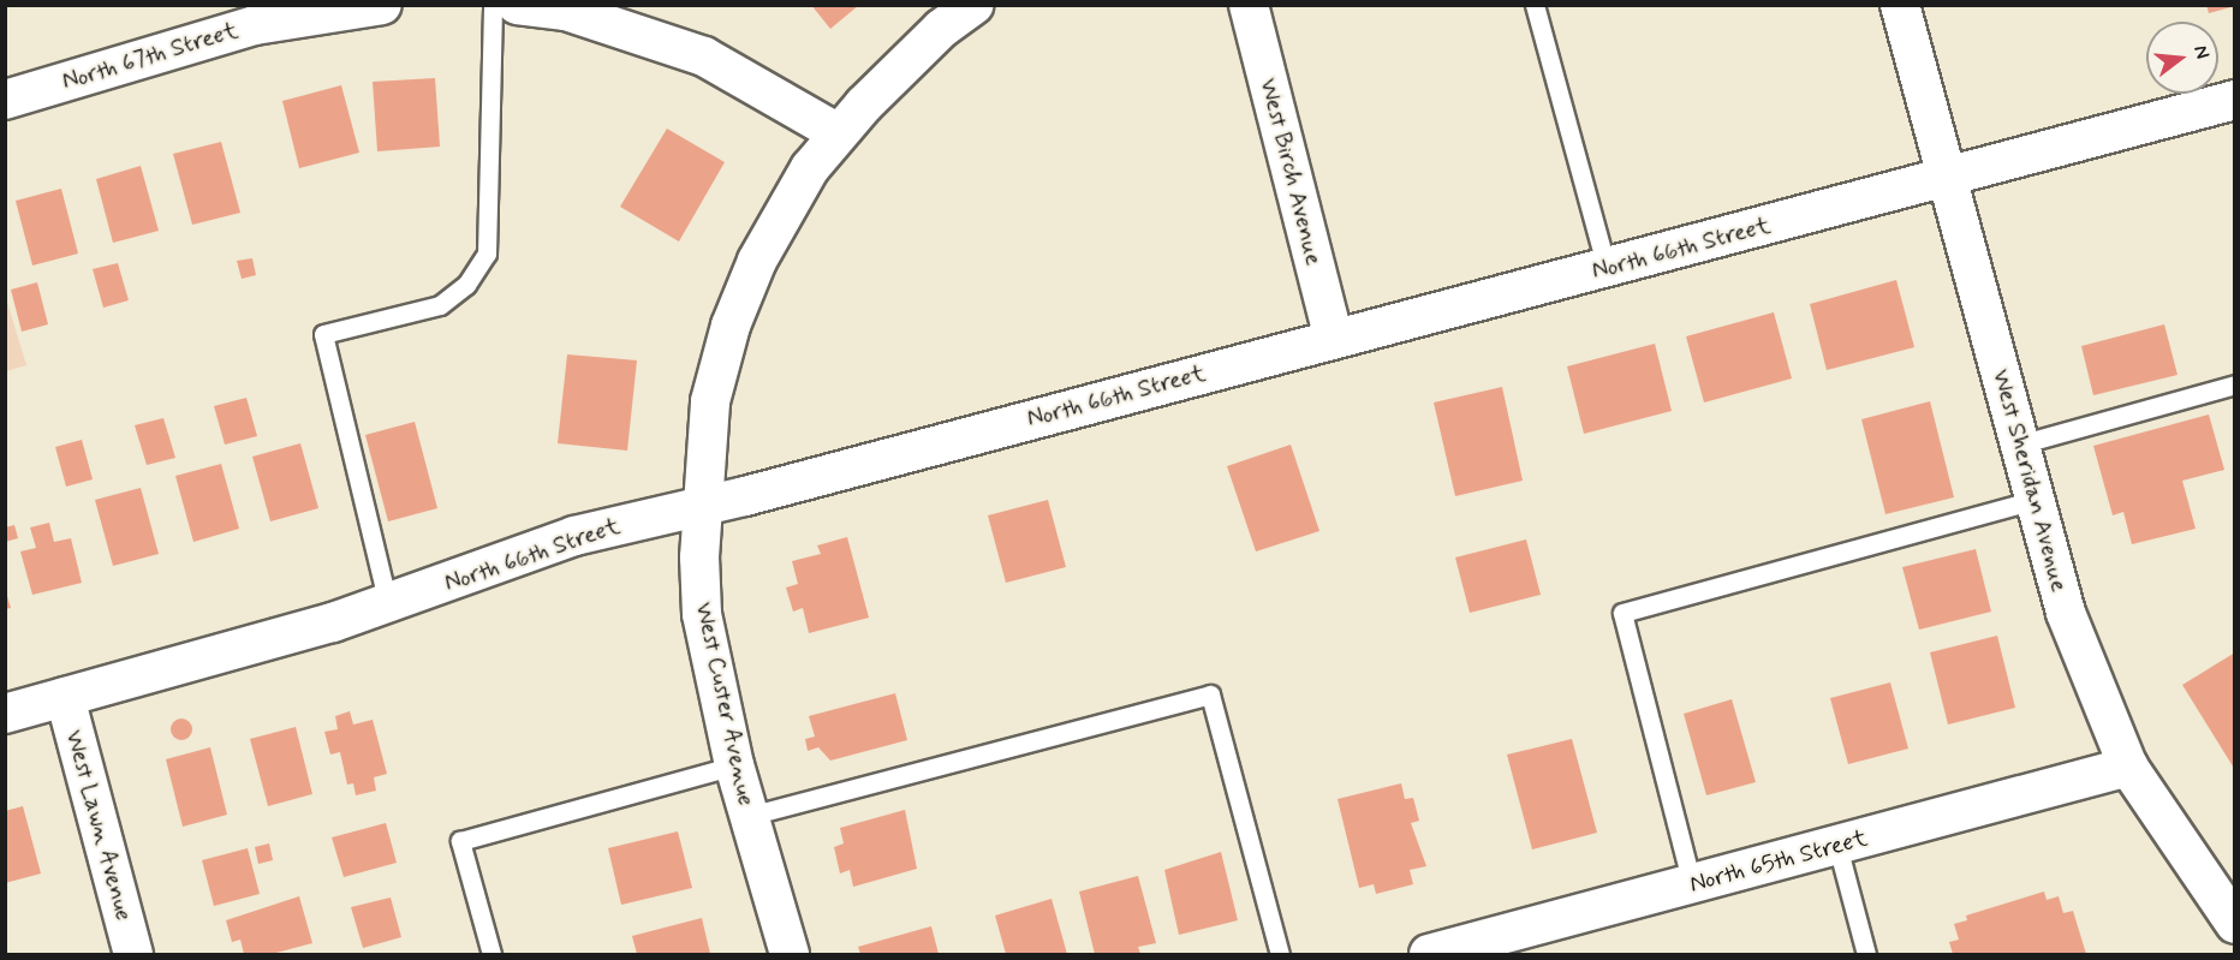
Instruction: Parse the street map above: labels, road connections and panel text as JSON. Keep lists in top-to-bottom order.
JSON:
{
  "streets": {
    "street": [
      "North 67th Street",
      "West Birch Avenue",
      "North 66th Street",
      "West Sheridan Avenue",
      "West Custer Avenue",
      "West Lawn Avenue",
      "North 65th Street"
    ]
  },
  "crossings": [
    ["West Birch Avenue", "North 66th Street"],
    ["North 66th Street", "West Sheridan Avenue"],
    ["North 66th Street", "West Custer Avenue"],
    ["North 66th Street", "West Lawn Avenue"],
    ["West Sheridan Avenue", "North 65th Street"]
  ],
  "north": "right"
}
